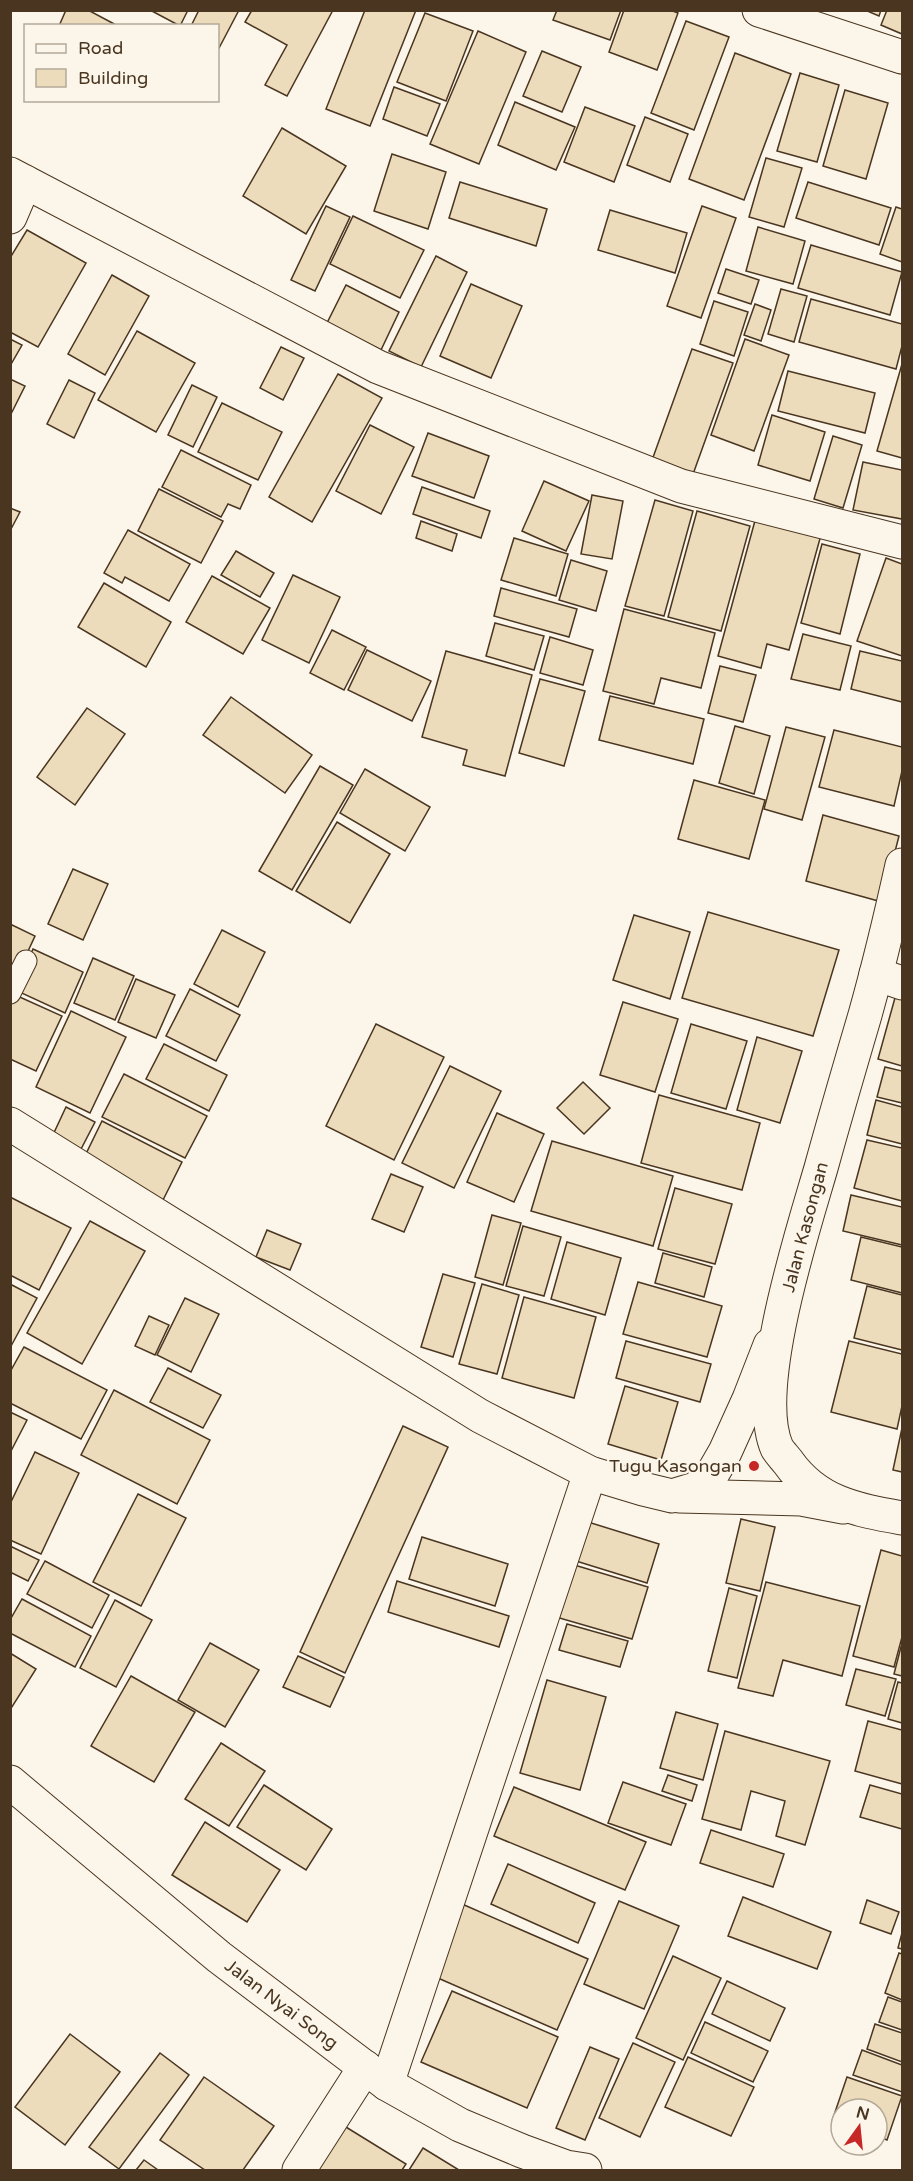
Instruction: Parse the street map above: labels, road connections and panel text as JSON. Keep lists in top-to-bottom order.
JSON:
{
  "streets": {
    "street": ["Jalan Kasongan", "Jalan Nyai Song"]
  },
  "places": ["Tugu Kasongan"],
  "legend": ["Road", "Building"],
  "north": "top"
}
